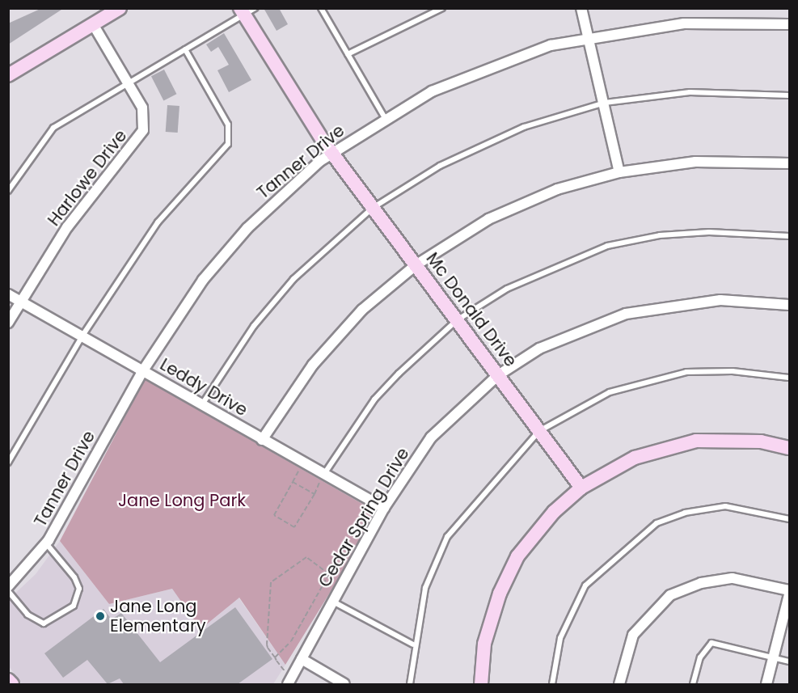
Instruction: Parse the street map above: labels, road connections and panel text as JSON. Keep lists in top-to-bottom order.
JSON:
{
  "streets": {
    "street": [
      "Tanner Drive",
      "Harlowe Drive",
      "Mc Donald Drive",
      "Leddy Drive",
      "Cedar Spring Drive"
    ]
  },
  "crossings": [
    ["Tanner Drive", "Mc Donald Drive"],
    ["Tanner Drive", "Leddy Drive"],
    ["Harlowe Drive", "Leddy Drive"],
    ["Mc Donald Drive", "Cedar Spring Drive"],
    ["Leddy Drive", "Cedar Spring Drive"]
  ],
  "parks": ["Jane Long Park"],
  "places": ["Jane Long Elementary"]
}
